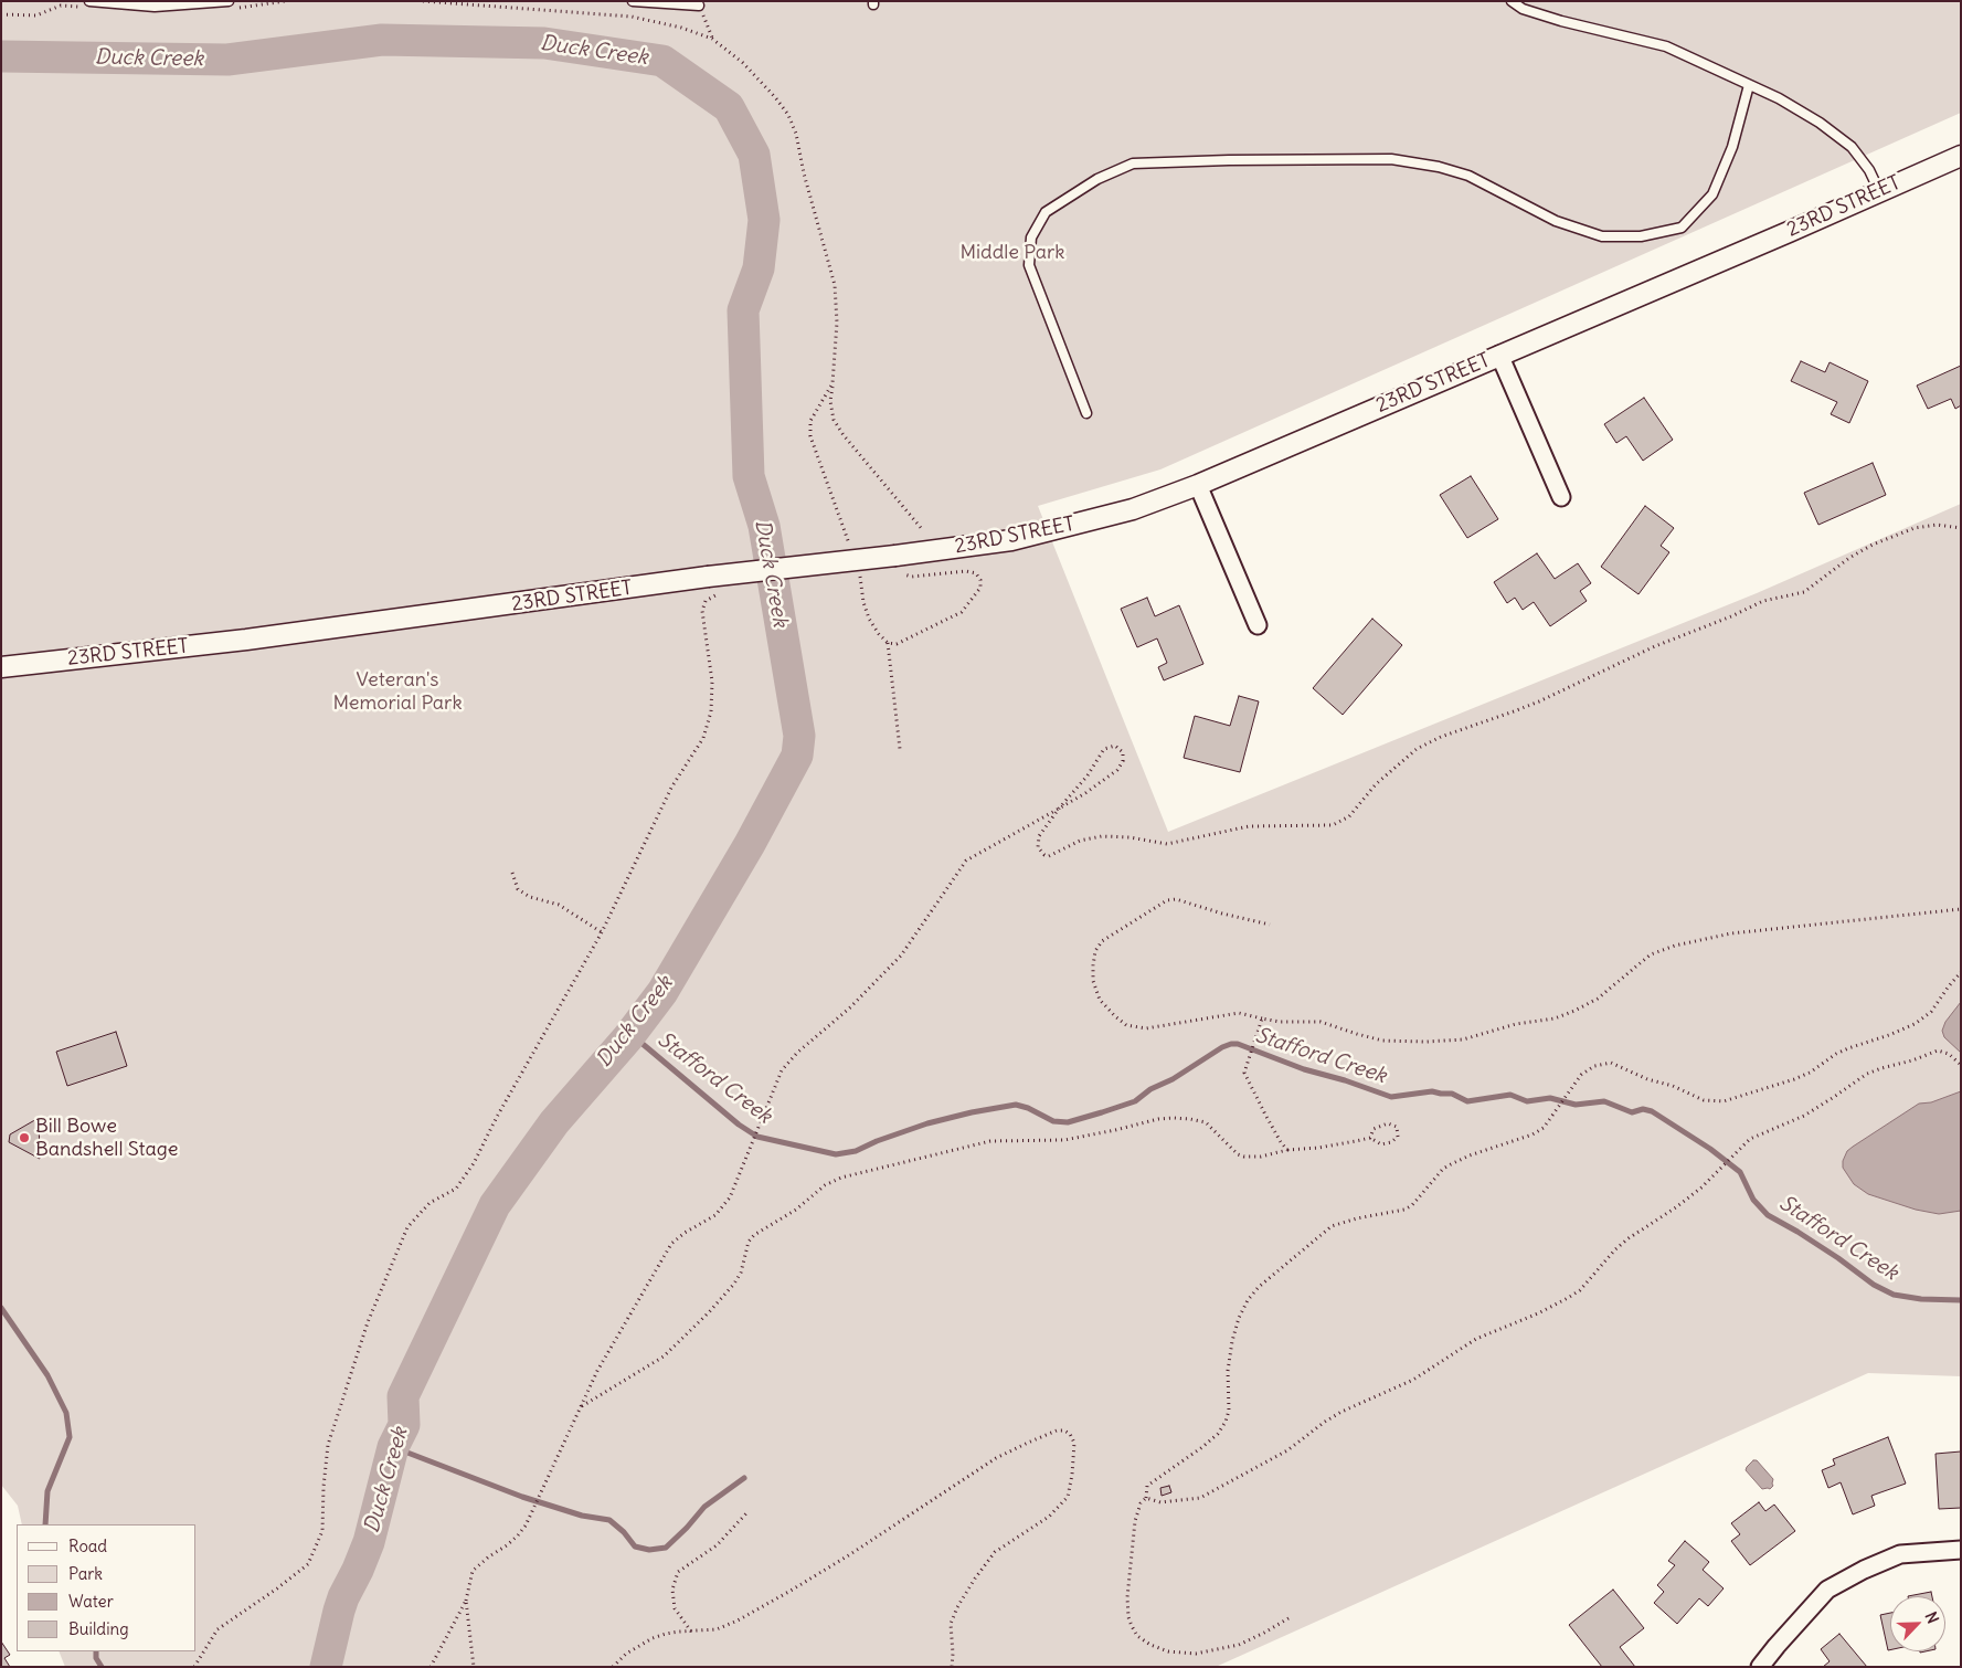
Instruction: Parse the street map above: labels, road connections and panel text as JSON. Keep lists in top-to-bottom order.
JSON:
{
  "streets": {
    "street": ["23RD STREET"]
  },
  "water": ["Duck Creek", "Stafford Creek"],
  "parks": ["Middle Park", "Veteran's Memorial Park"],
  "places": ["Bill Bowe Bandshell Stage"],
  "legend": [
    "Road",
    "Park",
    "Water",
    "Building"
  ],
  "north": "top right"
}
